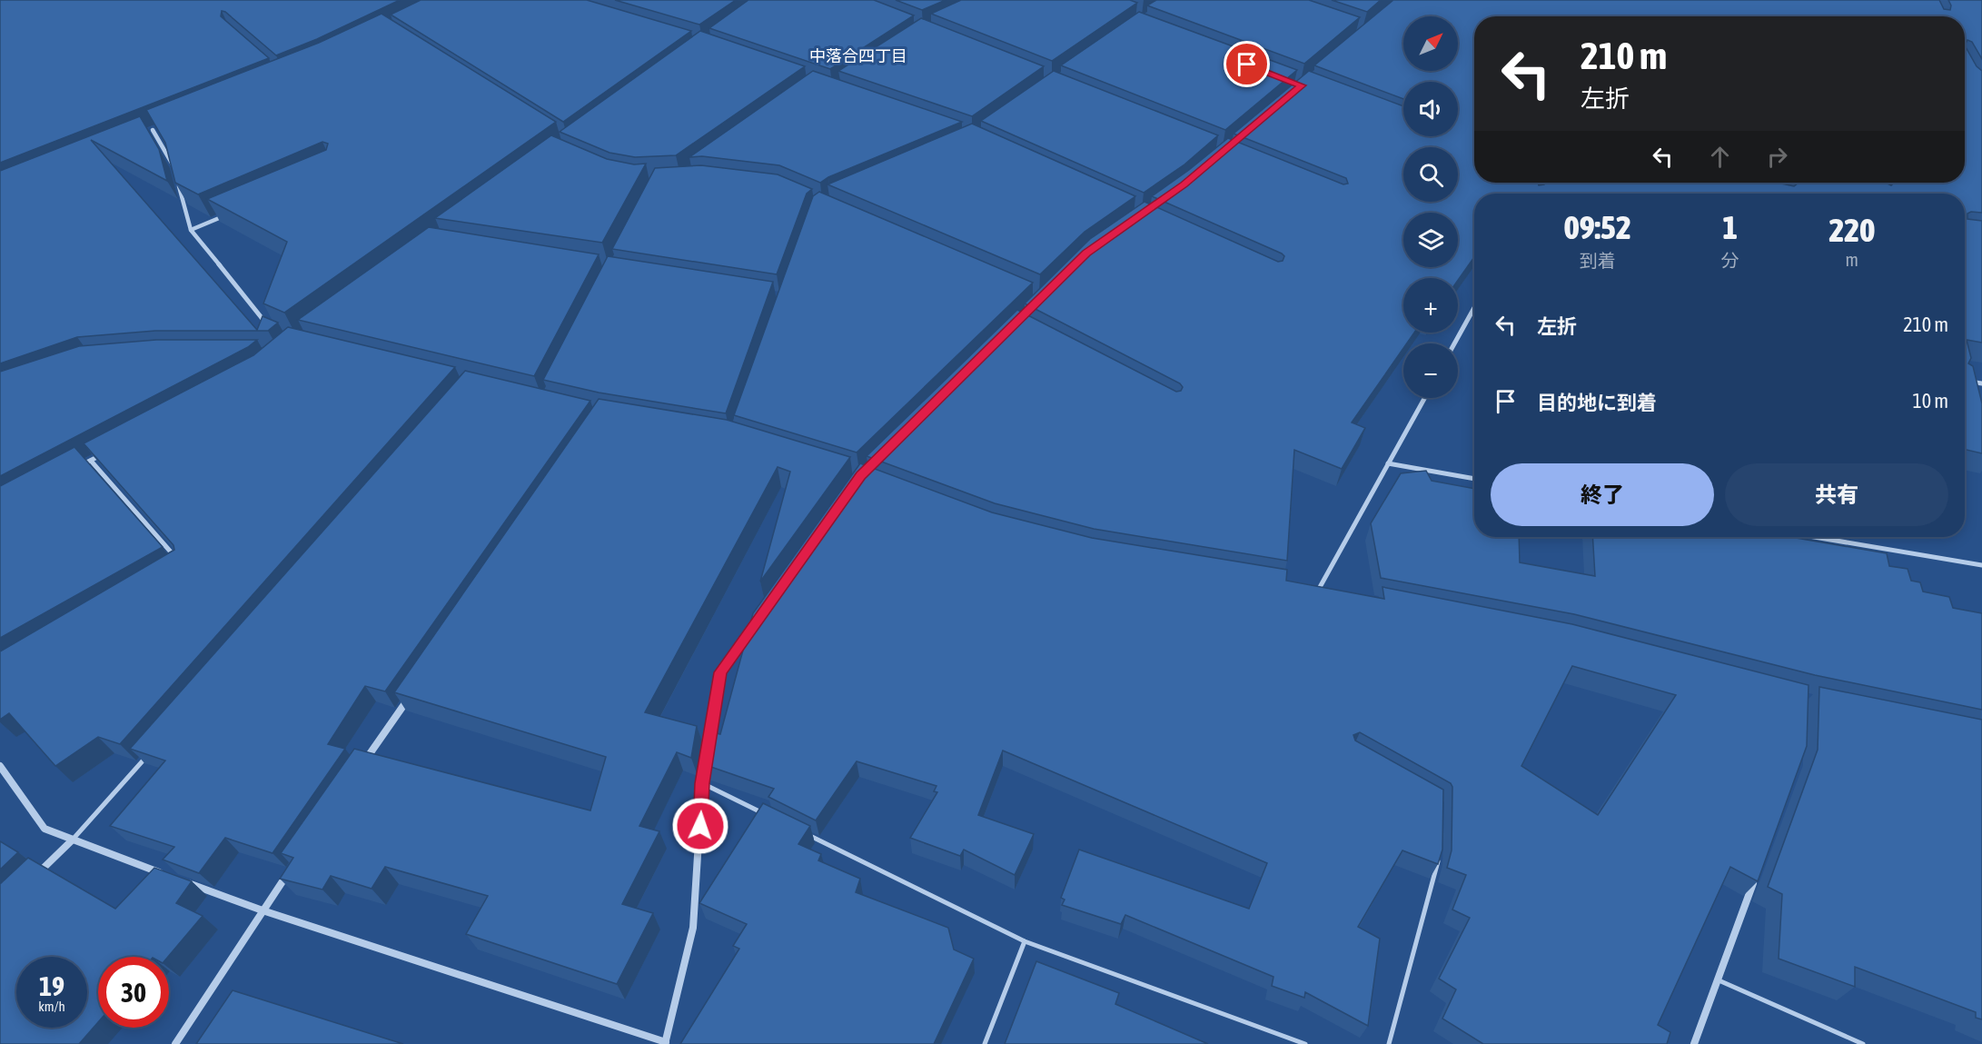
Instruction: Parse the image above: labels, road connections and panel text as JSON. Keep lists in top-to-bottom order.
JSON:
{
  "districts": ["中落合四丁目"],
  "north": "top right",
  "page": {
    "map_buttons": ["+", "−"],
    "turn": ["210 m", "左折"],
    "eta": [
      "09:52",
      "到着",
      "1",
      "分",
      "220",
      "m"
    ],
    "list": [
      {
        "name": "左折",
        "value": "210 m"
      },
      {
        "name": "目的地に到着",
        "value": "10 m"
      }
    ],
    "buttons": ["終了", "共有"],
    "speed": "19 km/h",
    "limit": "30"
  }
}
